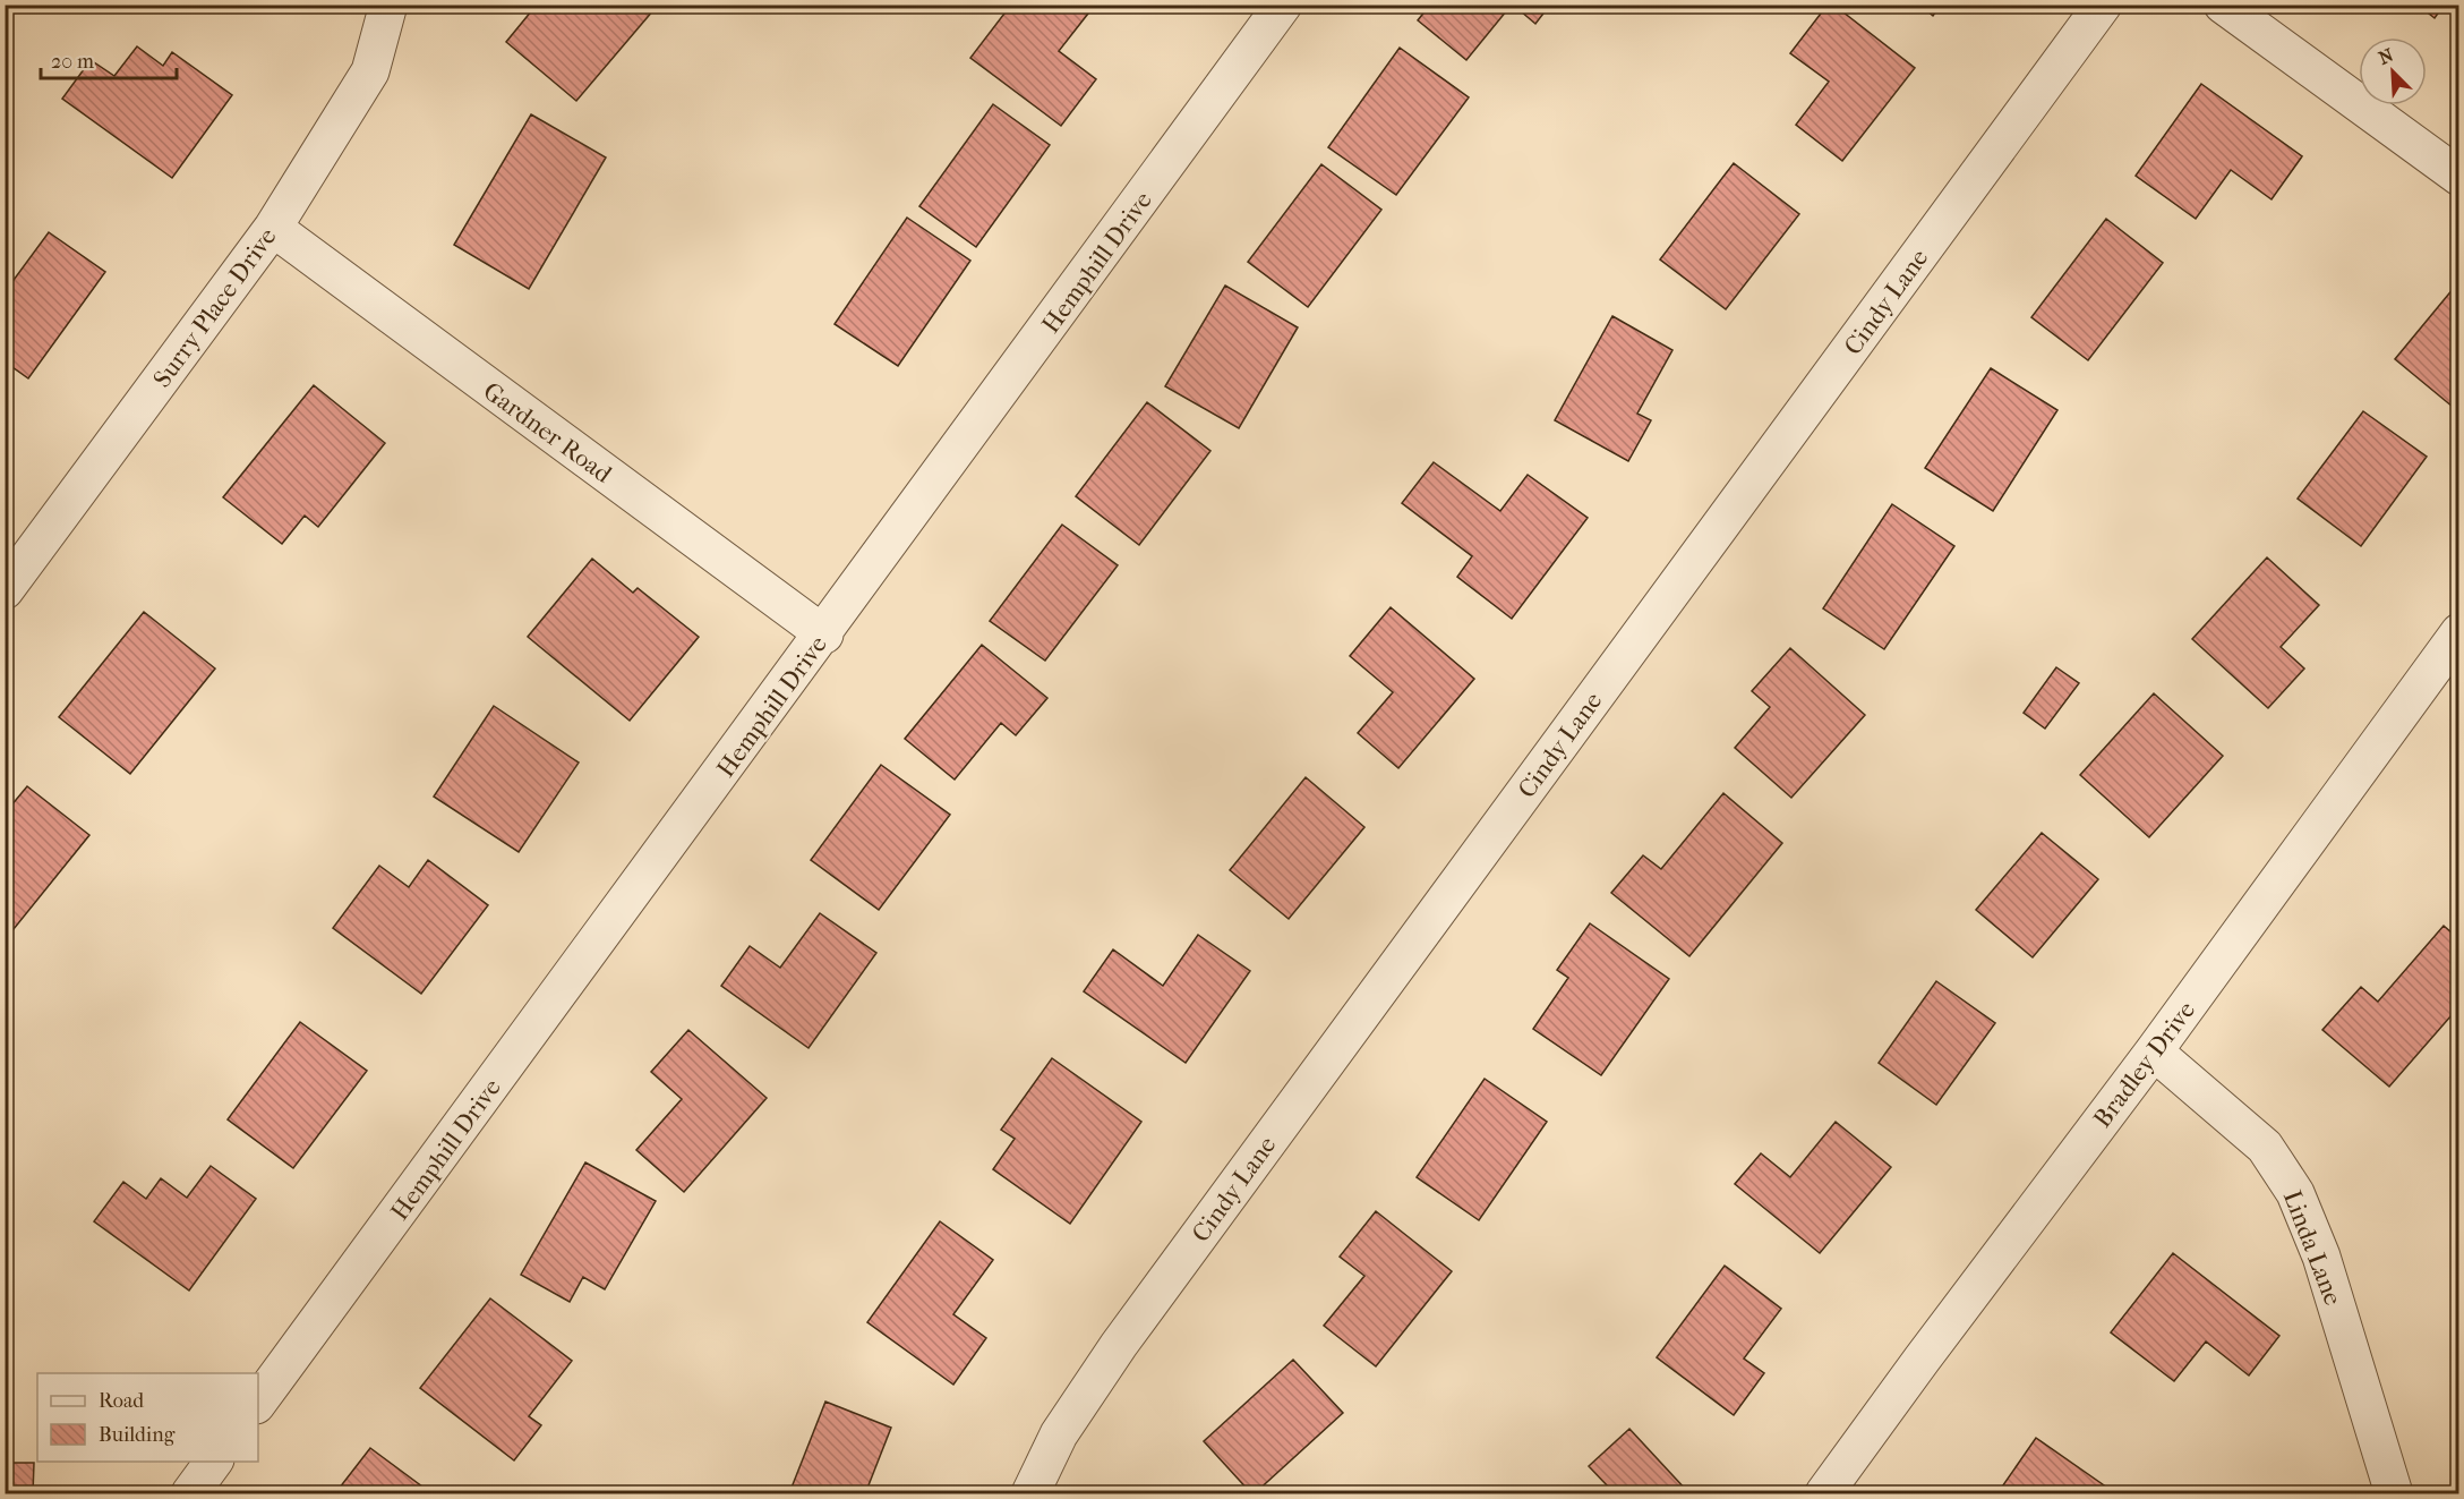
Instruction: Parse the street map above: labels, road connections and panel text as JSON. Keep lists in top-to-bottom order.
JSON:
{
  "streets": {
    "street": [
      "Hemphill Drive",
      "Cindy Lane",
      "Surry Place Drive",
      "Gardner Road",
      "Bradley Drive",
      "Linda Lane"
    ]
  },
  "crossings": [
    ["Hemphill Drive", "Gardner Road"],
    ["Surry Place Drive", "Gardner Road"],
    ["Bradley Drive", "Linda Lane"]
  ],
  "legend": ["Road", "Building"],
  "scale_bar": "20 m",
  "north": "top left"
}
